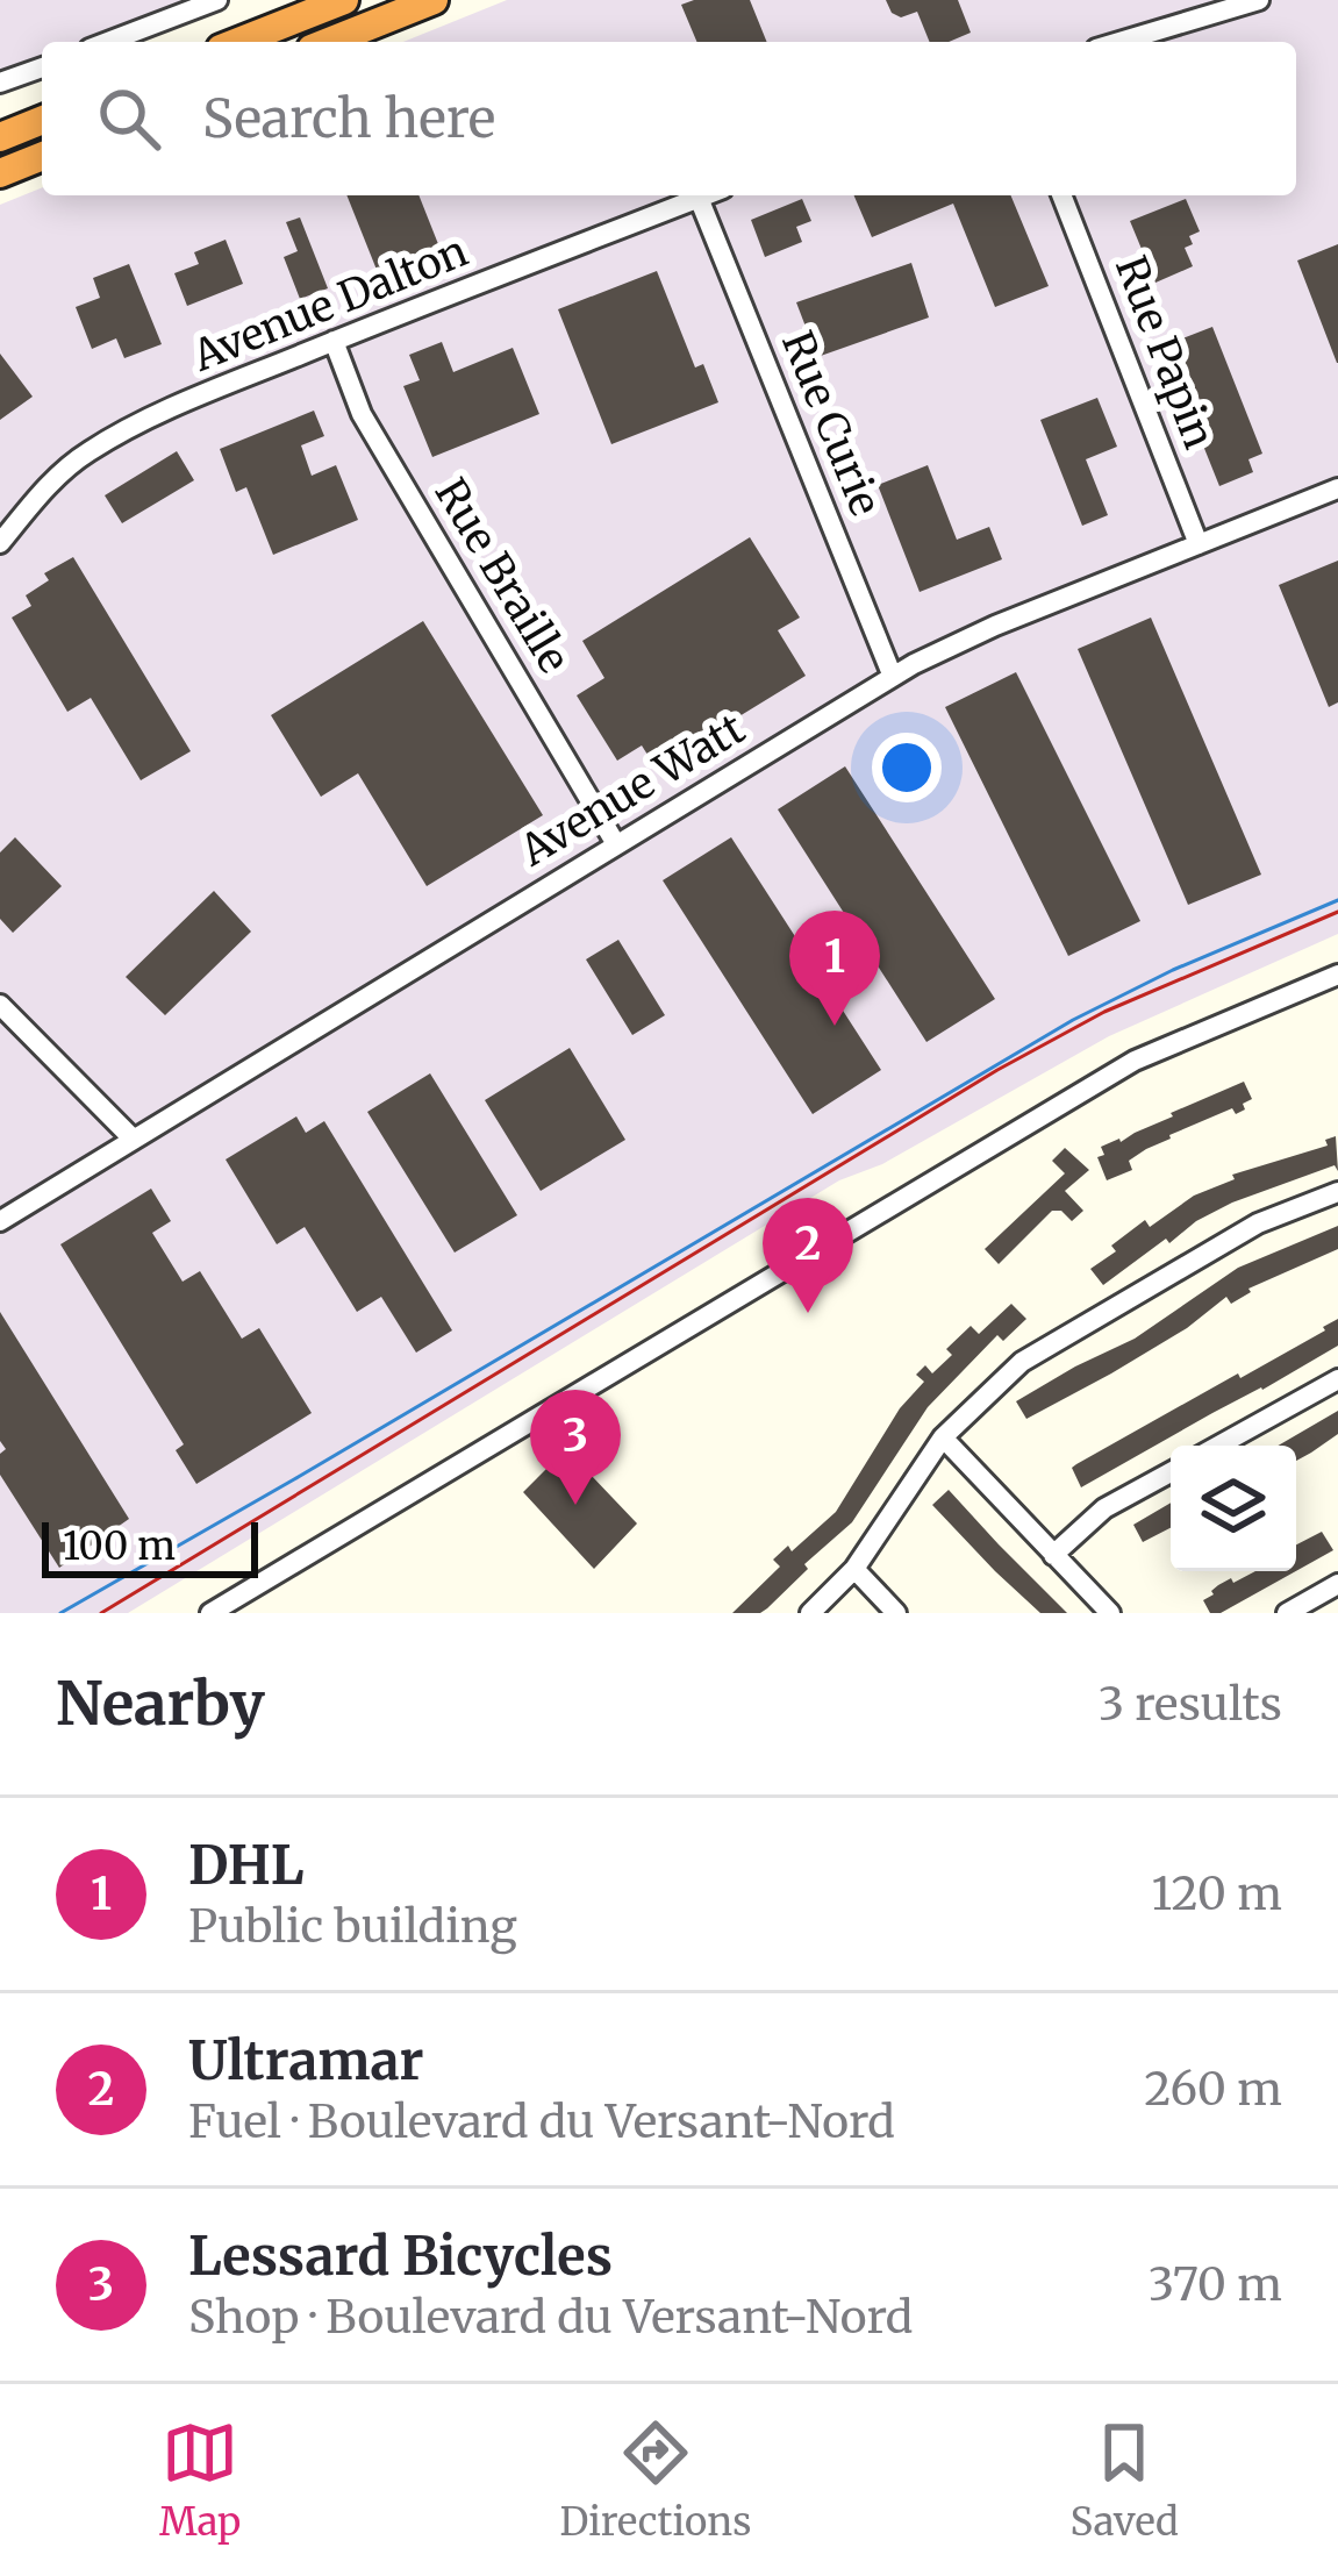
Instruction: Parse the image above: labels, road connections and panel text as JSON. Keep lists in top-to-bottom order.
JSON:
{
  "streets": {
    "street": [
      "Avenue Dalton",
      "Rue Papin",
      "Rue Curie",
      "Rue Braille",
      "Avenue Watt"
    ]
  },
  "crossings": [
    ["Avenue Dalton", "Rue Curie"],
    ["Avenue Dalton", "Rue Braille"],
    ["Rue Papin", "Avenue Watt"],
    ["Rue Curie", "Avenue Watt"],
    ["Rue Braille", "Avenue Watt"]
  ],
  "scale_bar": "100 m",
  "page": {
    "search": "Search here",
    "pins": ["1", "2", "3"],
    "scale": "100 m",
    "heading": ["Nearby", "3 results"],
    "list": [
      {
        "mark": "1",
        "name": "DHL",
        "note": "Public building",
        "value": "120 m"
      },
      {
        "mark": "2",
        "name": "Ultramar",
        "note": "Fuel · Boulevard du Versant-Nord",
        "value": "260 m"
      },
      {
        "mark": "3",
        "name": "Lessard Bicycles",
        "note": "Shop · Boulevard du Versant-Nord",
        "value": "370 m"
      }
    ],
    "nav": ["Map", "Directions", "Saved"]
  }
}
